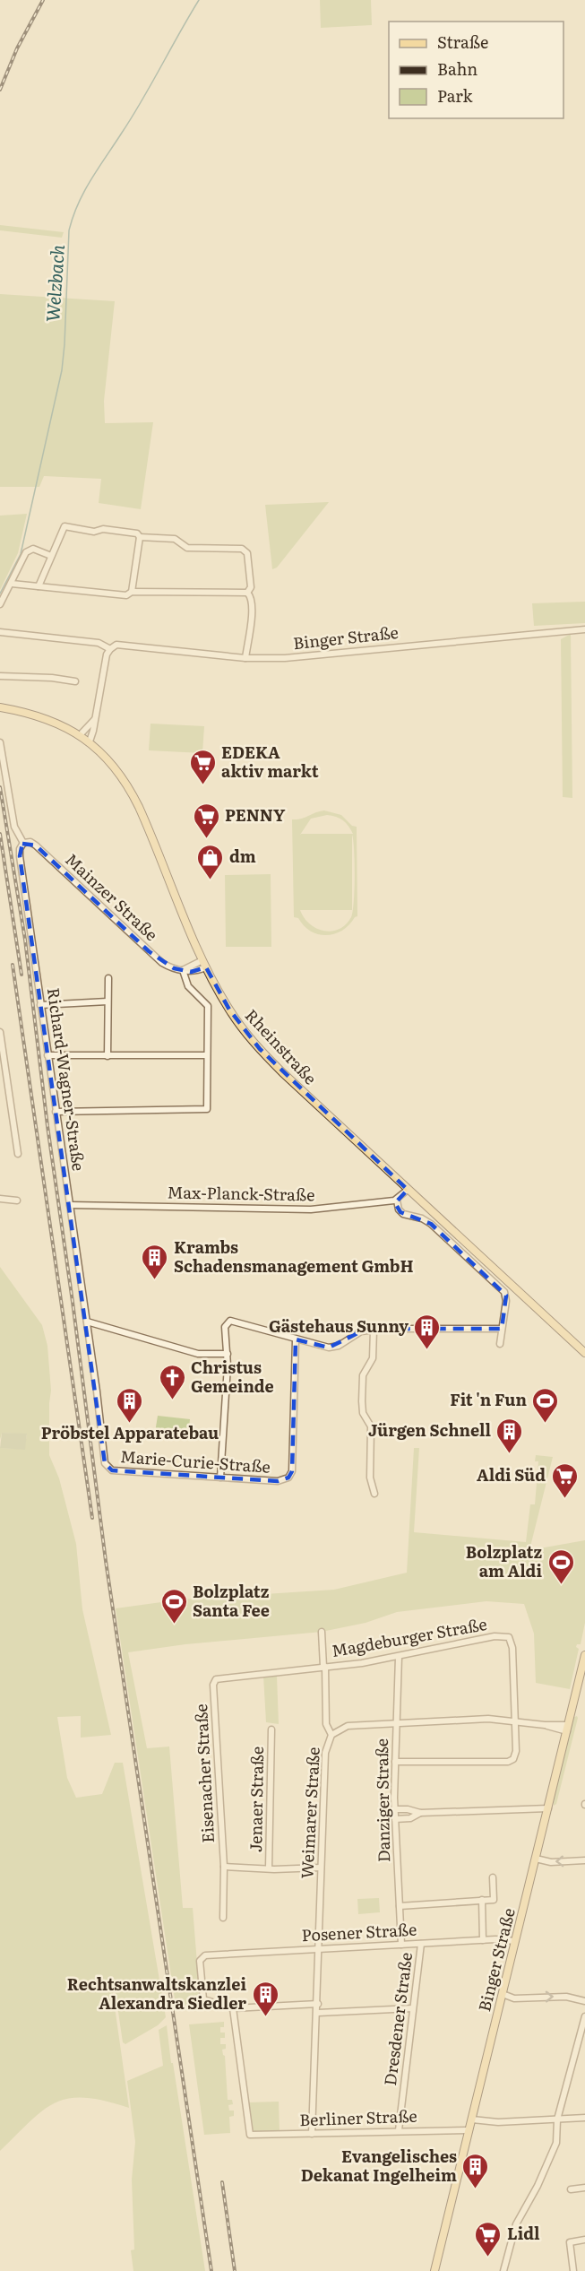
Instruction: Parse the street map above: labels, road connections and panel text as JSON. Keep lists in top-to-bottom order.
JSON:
{
  "streets": {
    "main road": ["Binger Straße", "Rheinstraße"],
    "street": [
      "Mainzer Straße",
      "Richard-Wagner-Straße",
      "Max-Planck-Straße",
      "Marie-Curie-Straße",
      "Magdeburger Straße",
      "Eisenacher Straße",
      "Jenaer Straße",
      "Danziger Straße",
      "Weimarer Straße",
      "Posener Straße",
      "Dresdener Straße",
      "Berliner Straße"
    ]
  },
  "crossings": [
    ["Binger Straße", "Weimarer Straße"],
    ["Binger Straße", "Posener Straße"],
    ["Binger Straße", "Berliner Straße"],
    ["Mainzer Straße", "Richard-Wagner-Straße"],
    ["Richard-Wagner-Straße", "Max-Planck-Straße"],
    ["Richard-Wagner-Straße", "Marie-Curie-Straße"],
    ["Magdeburger Straße", "Eisenacher Straße"],
    ["Magdeburger Straße", "Danziger Straße"],
    ["Magdeburger Straße", "Weimarer Straße"],
    ["Danziger Straße", "Weimarer Straße"],
    ["Danziger Straße", "Posener Straße"],
    ["Weimarer Straße", "Posener Straße"],
    ["Weimarer Straße", "Berliner Straße"],
    ["Posener Straße", "Dresdener Straße"],
    ["Posener Straße", "Berliner Straße"],
    ["Dresdener Straße", "Berliner Straße"]
  ],
  "water": ["Welzbach"],
  "places": {
    "supermarket": [
      "EDEKA aktiv markt",
      "PENNY",
      "Aldi Süd",
      "Lidl"
    ],
    "shop": ["dm"],
    "building": [
      "Krambs Schadensmanagement GmbH",
      "Gästehaus Sunny",
      "Pröbstel Apparatebau",
      "Jürgen Schnell",
      "Rechtsanwaltskanzlei Alexandra Siedler",
      "Evangelisches Dekanat Ingelheim"
    ],
    "church": ["Christus Gemeinde"],
    "sports": ["Fit 'n Fun", "Bolzplatz am Aldi", "Bolzplatz Santa Fee"]
  },
  "legend": ["Straße", "Bahn", "Park"]
}
